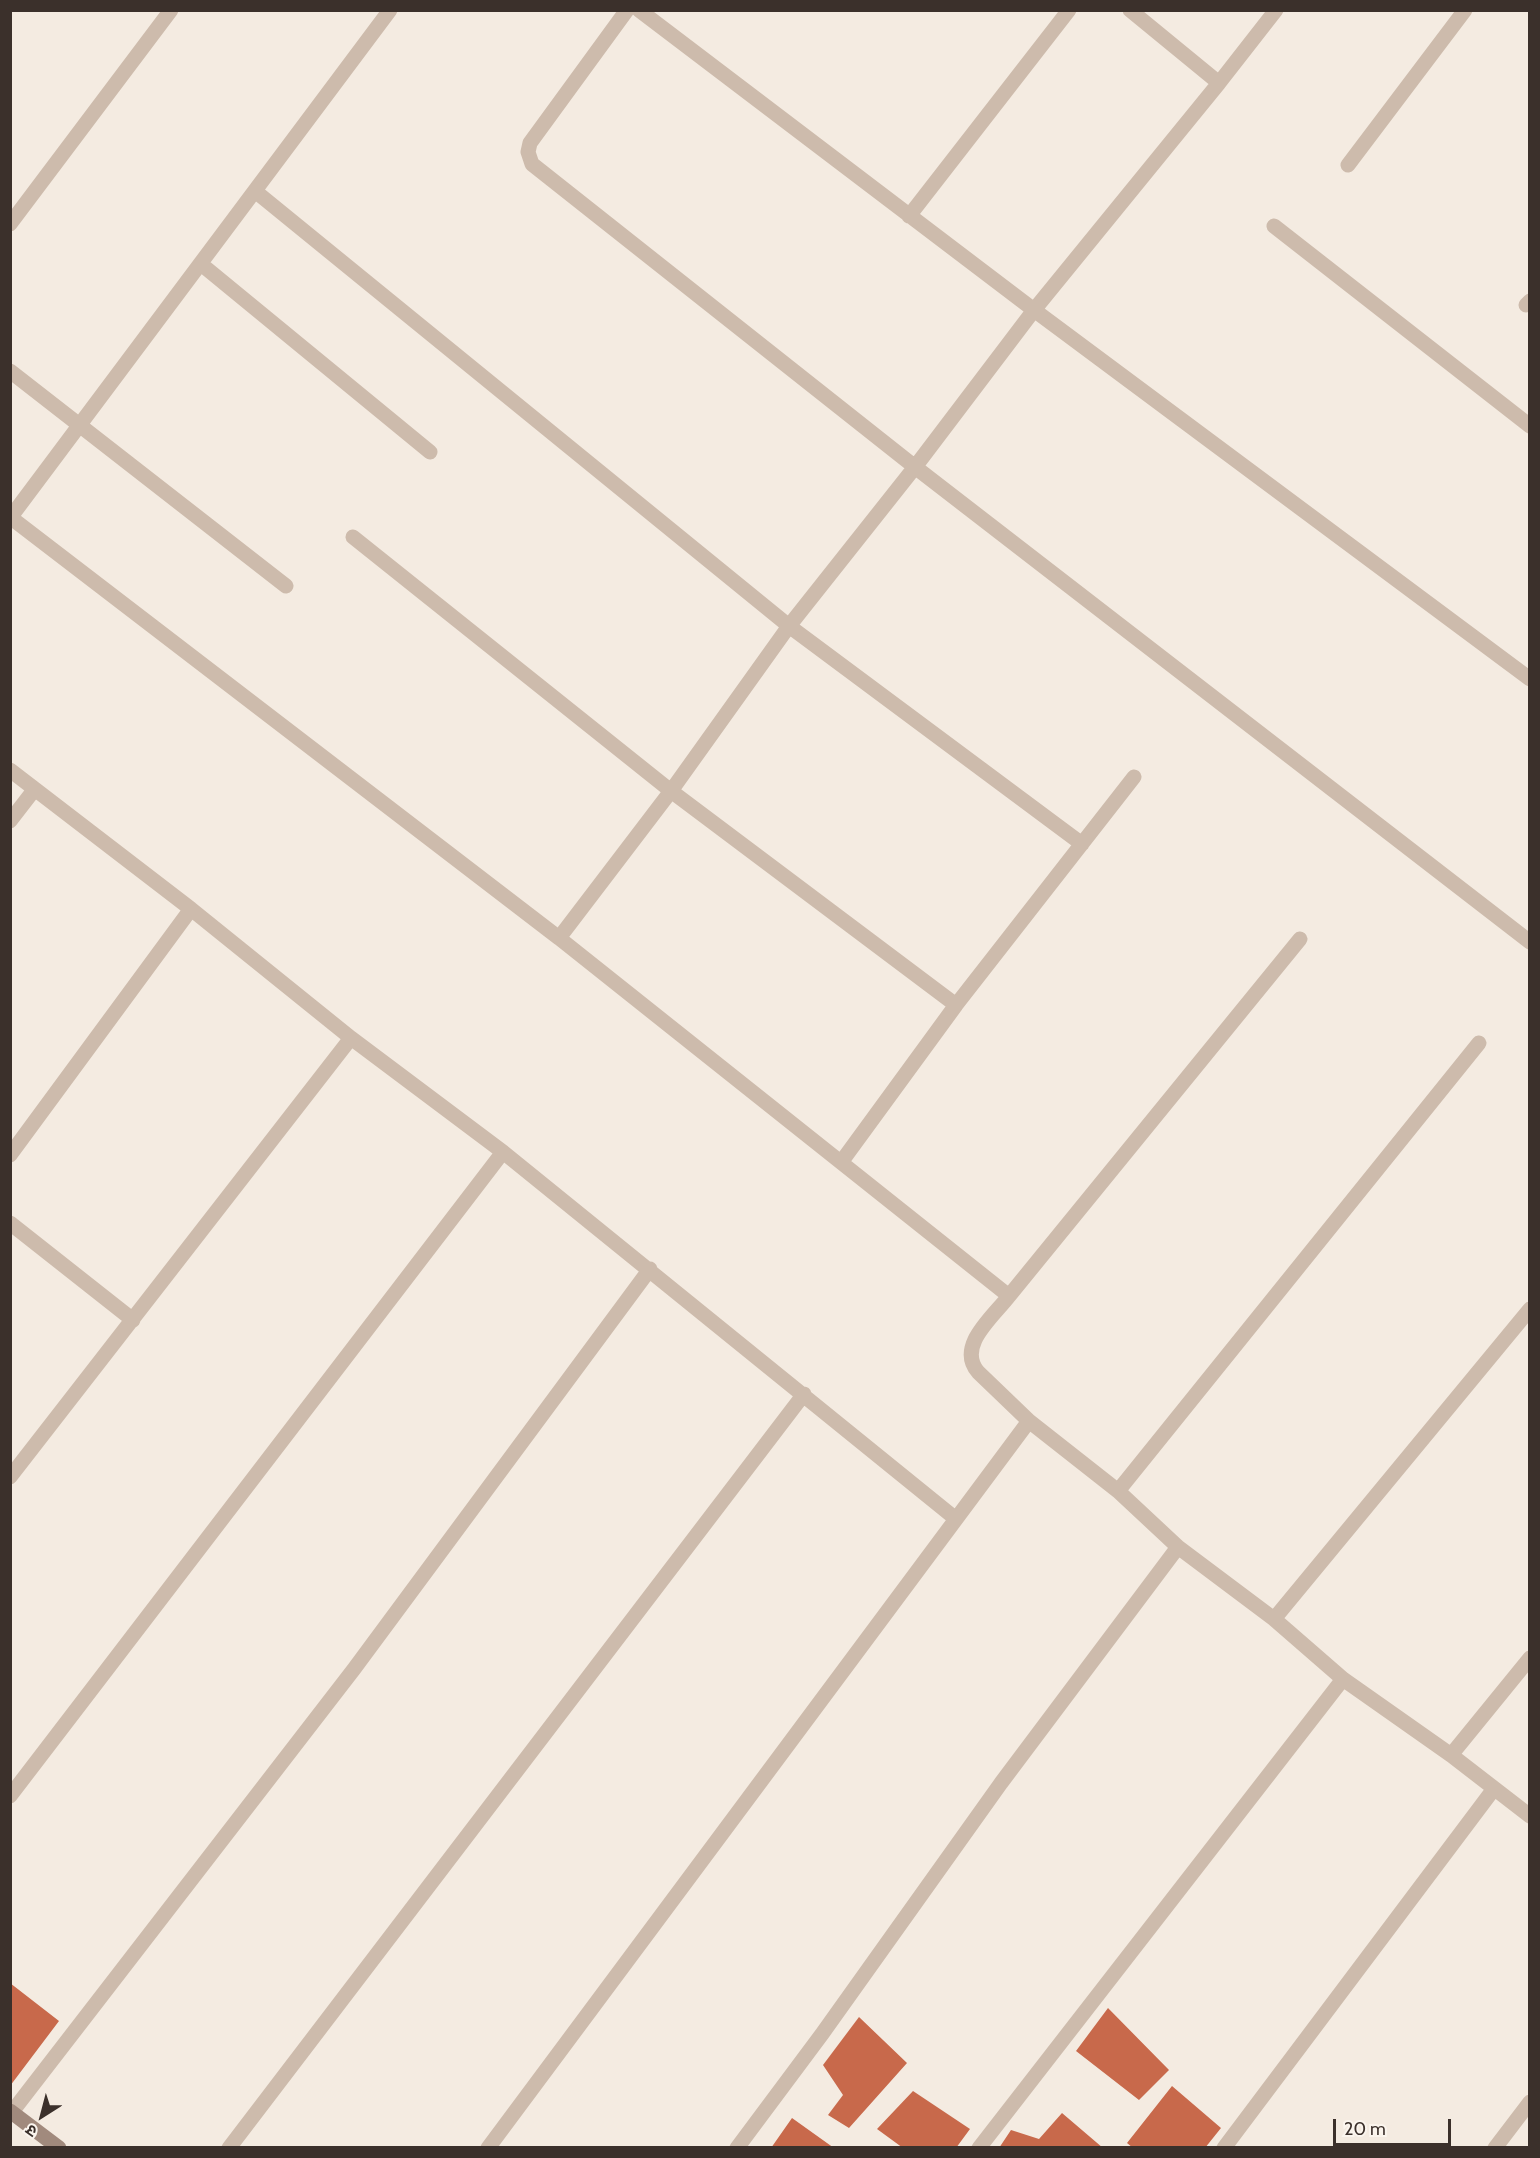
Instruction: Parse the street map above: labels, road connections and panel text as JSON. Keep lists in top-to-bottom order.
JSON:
{
  "scale_bar": "20 m",
  "north": "bottom left"
}
